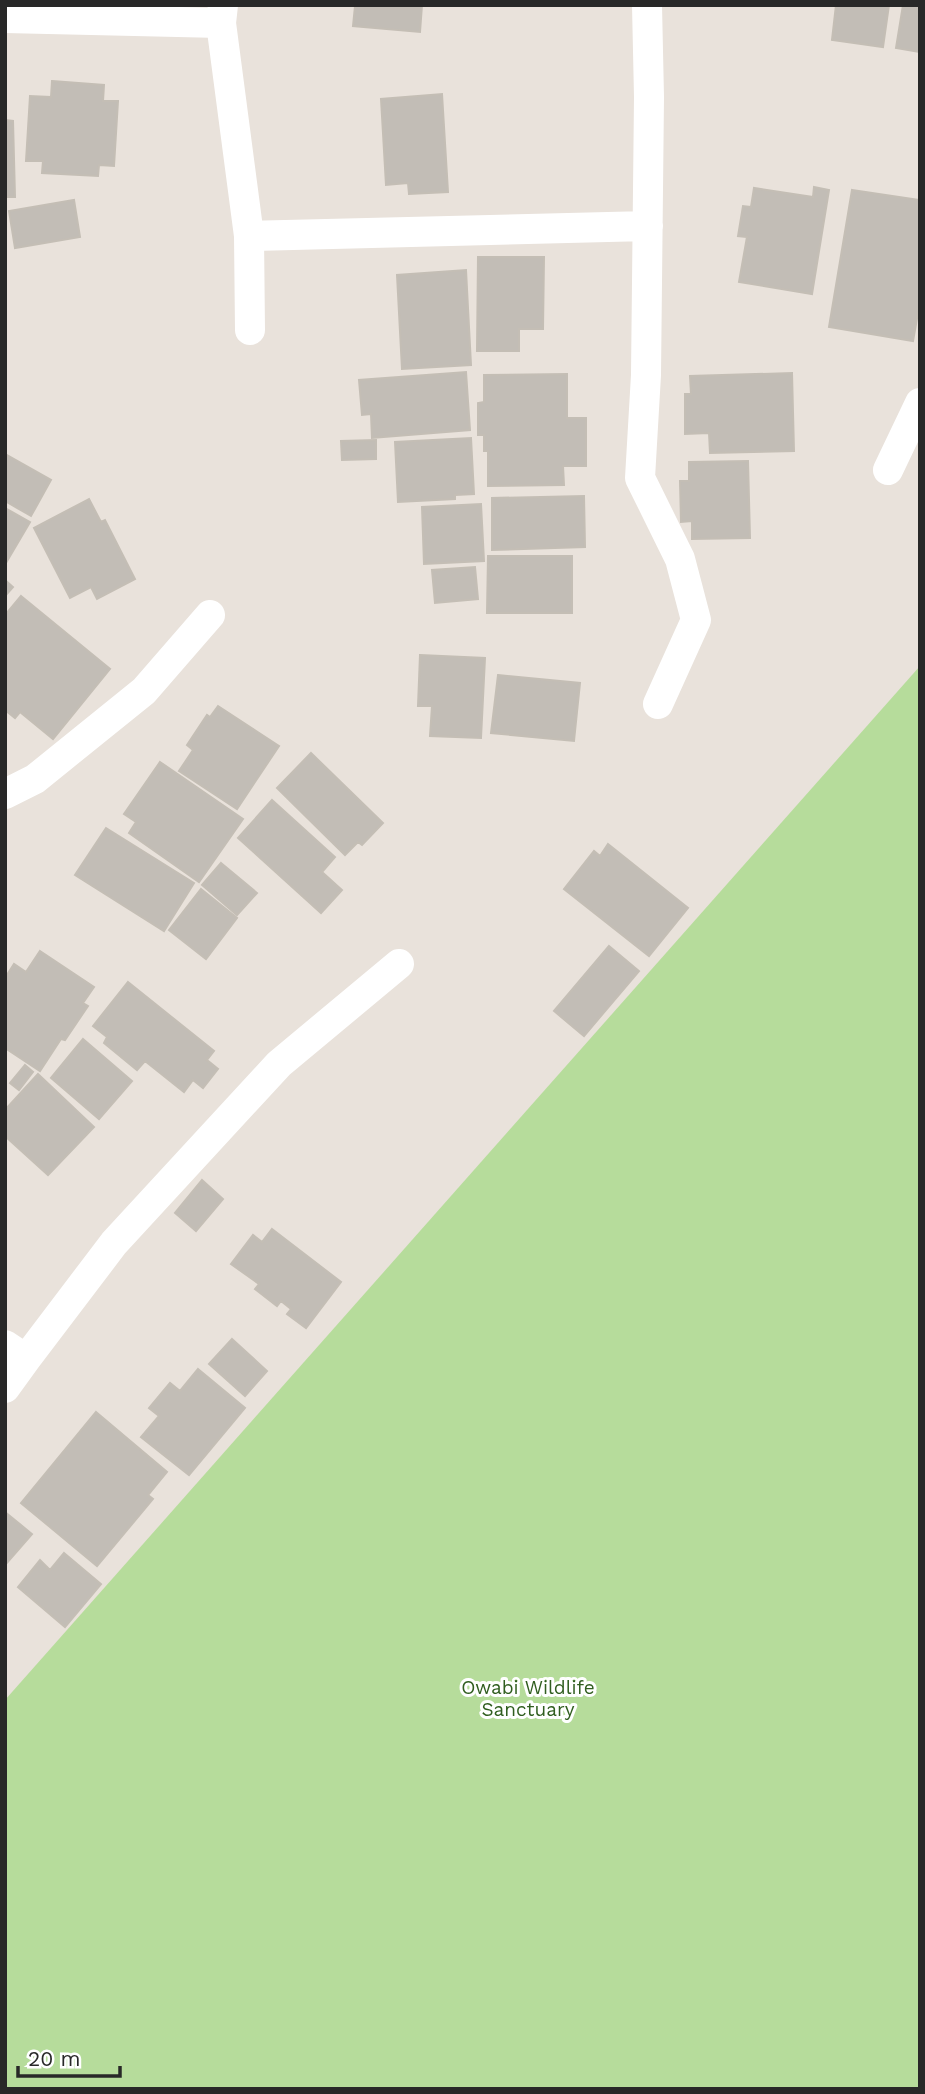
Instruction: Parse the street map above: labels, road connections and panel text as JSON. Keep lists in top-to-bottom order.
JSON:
{
  "parks": ["Owabi Wildlife Sanctuary"],
  "scale_bar": "20 m"
}
